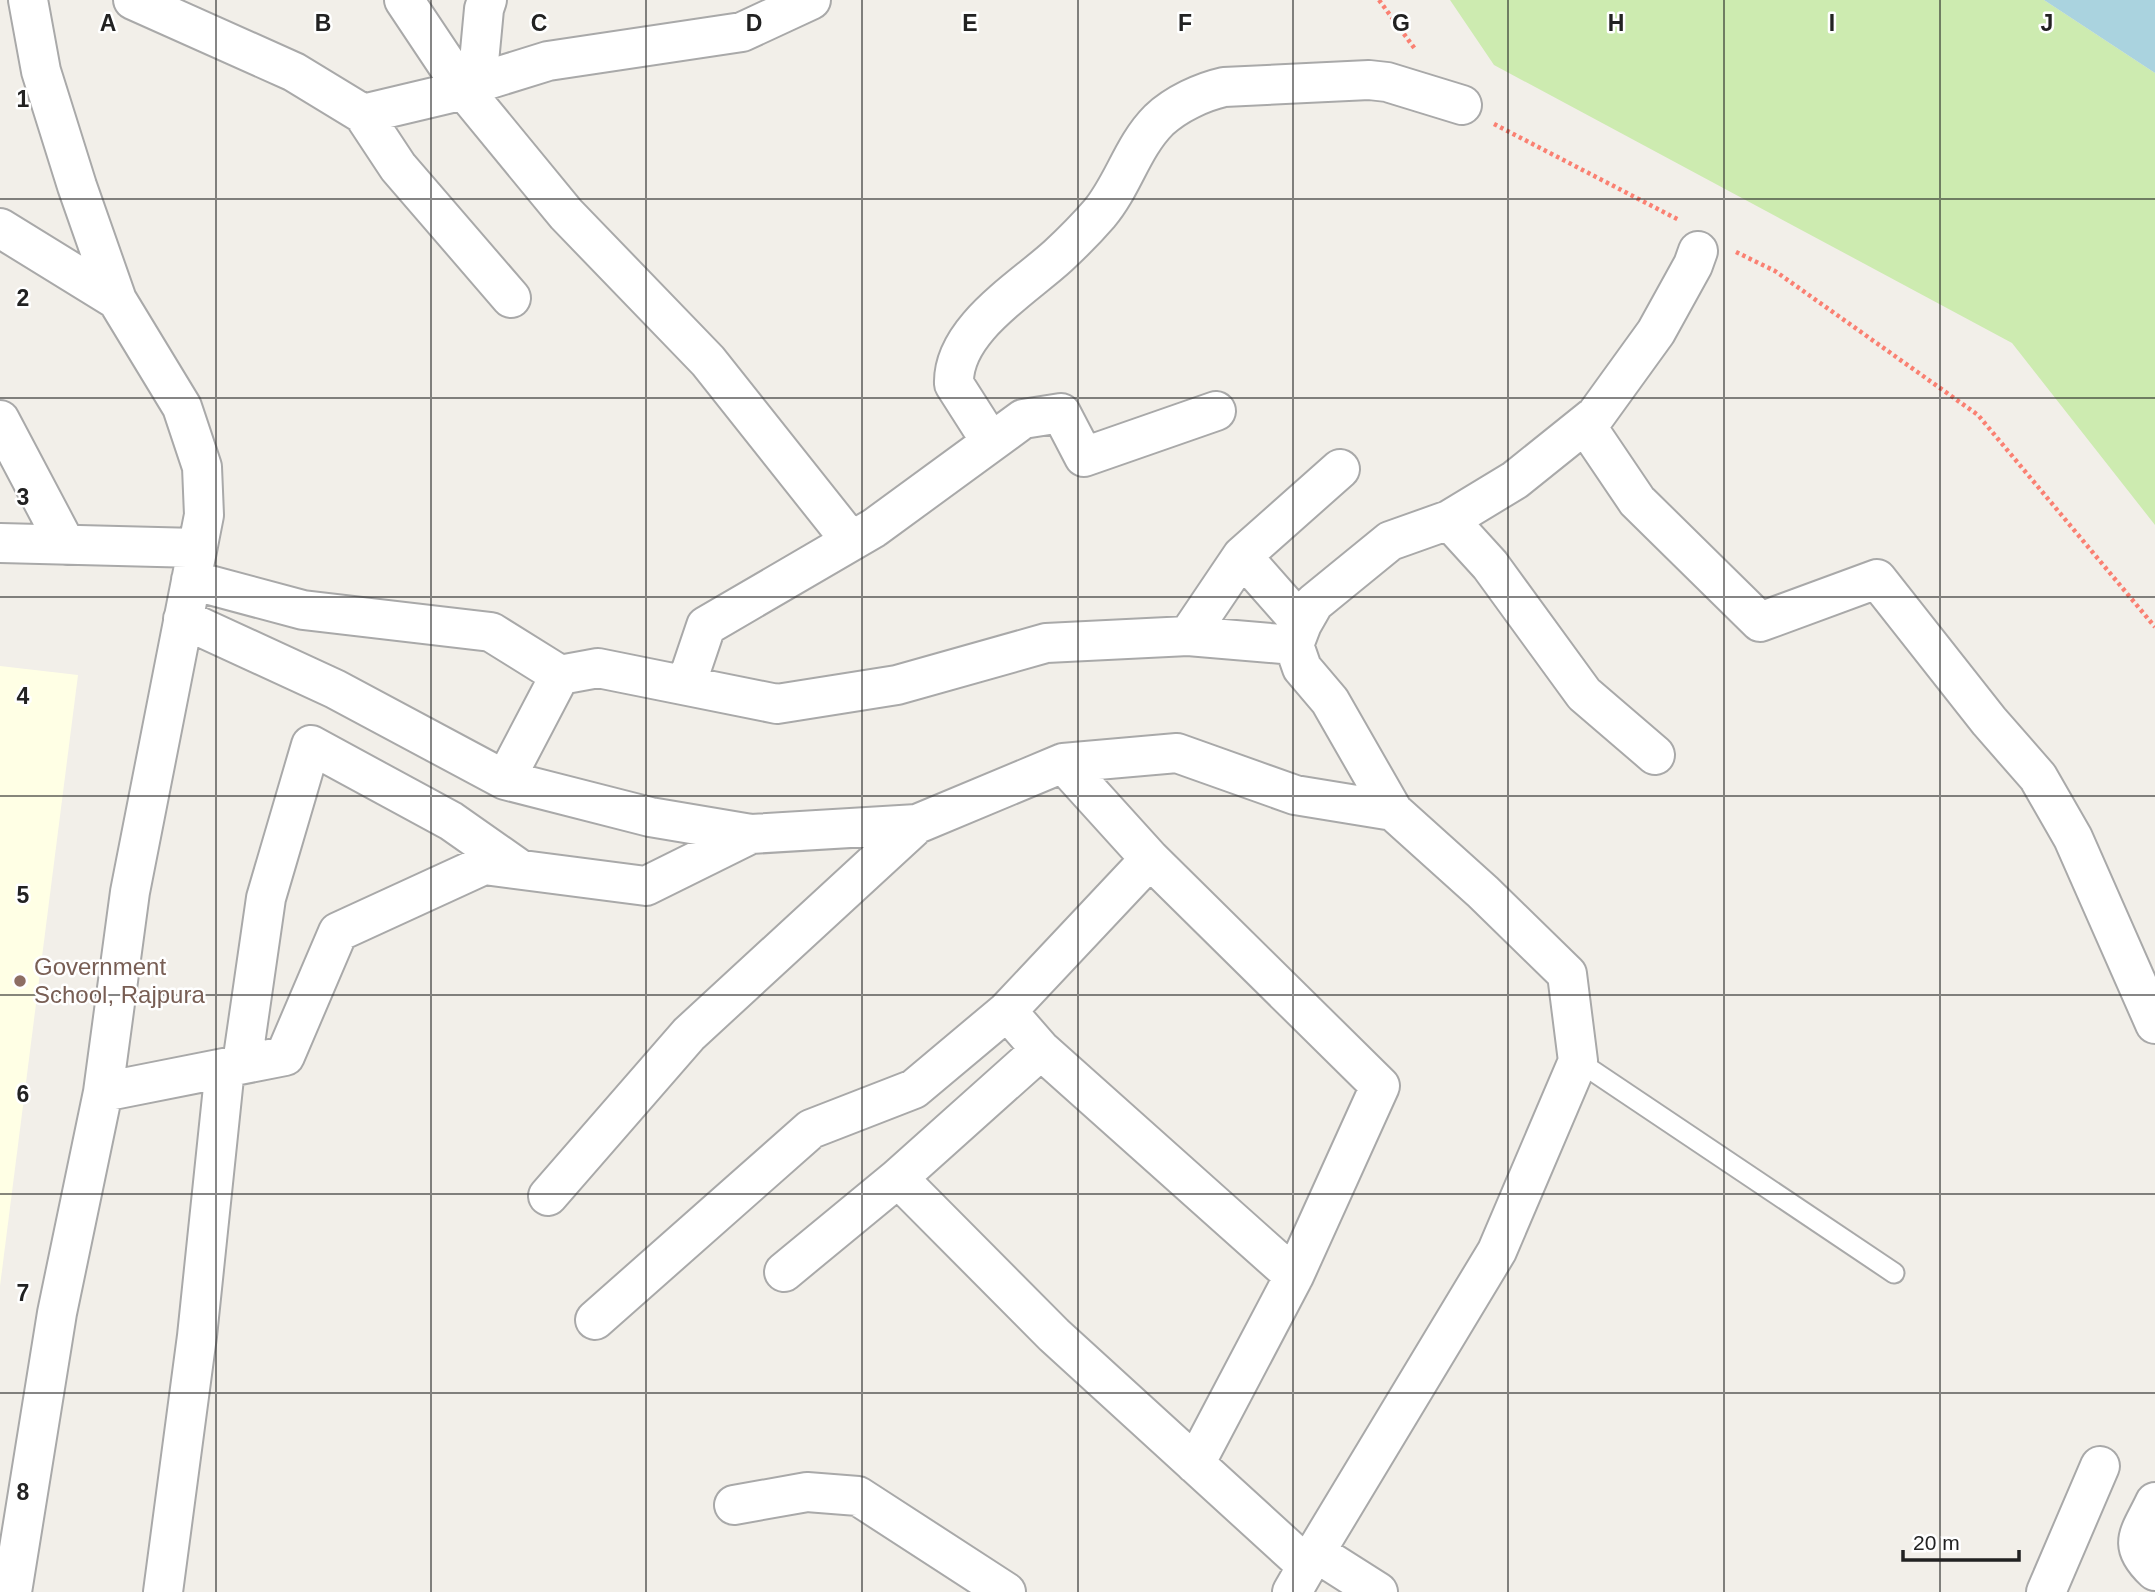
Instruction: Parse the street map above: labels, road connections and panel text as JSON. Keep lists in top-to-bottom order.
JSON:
{
  "places": ["Government School, Rajpura"],
  "scale_bar": "20 m",
  "grid": {
    "columns": [
      "A",
      "B",
      "C",
      "D",
      "E",
      "F",
      "G",
      "H",
      "I",
      "J"
    ],
    "rows": [
      "1",
      "2",
      "3",
      "4",
      "5",
      "6",
      "7",
      "8"
    ]
  }
}
